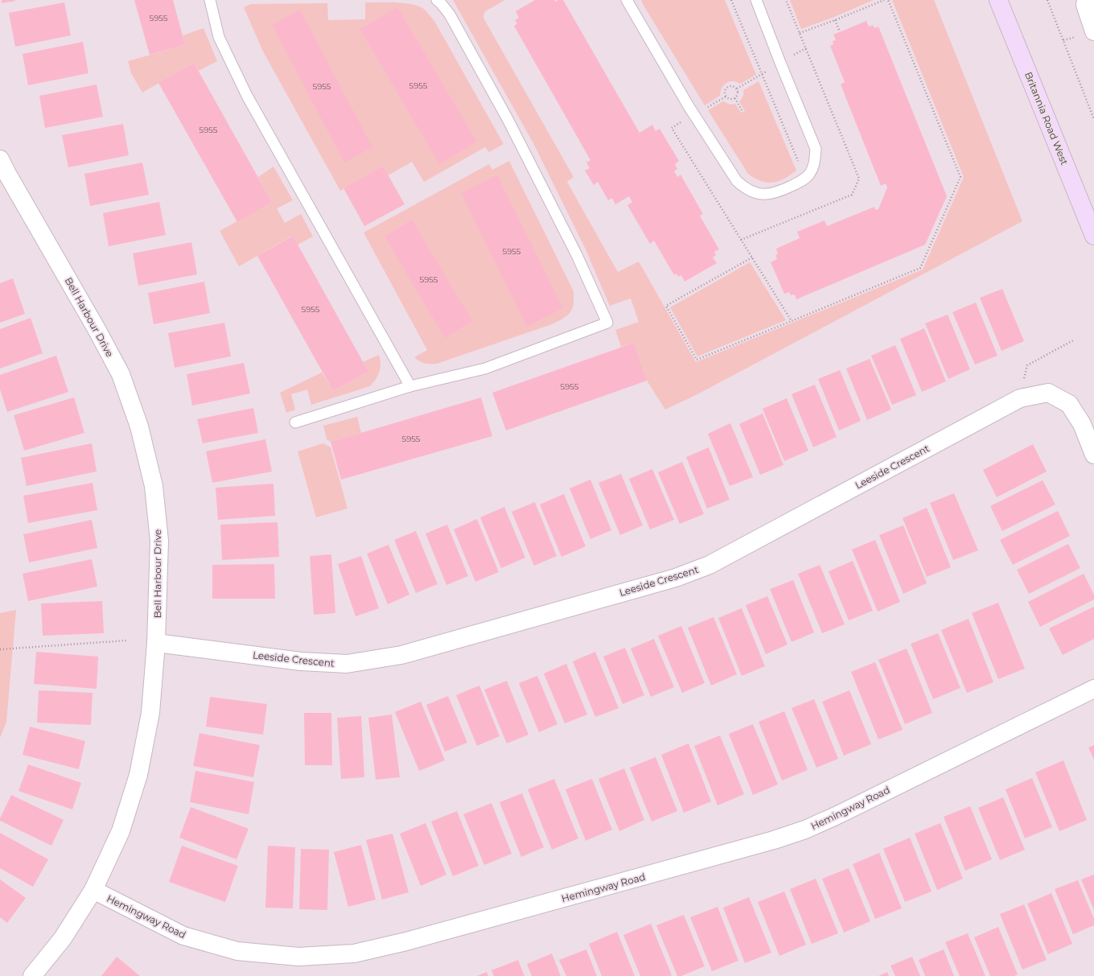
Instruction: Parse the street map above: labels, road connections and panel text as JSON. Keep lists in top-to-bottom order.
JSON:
{
  "streets": {
    "main road": ["Britannia Road West"],
    "street": ["Bell Harbour Drive", "Leeside Crescent", "Hemingway Road"]
  },
  "crossings": [
    ["Bell Harbour Drive", "Leeside Crescent"],
    ["Bell Harbour Drive", "Hemingway Road"]
  ],
  "house_numbers": [
    "5955",
    "5955",
    "5955",
    "5955",
    "5955",
    "5955",
    "5955",
    "5955",
    "5955"
  ]
}
